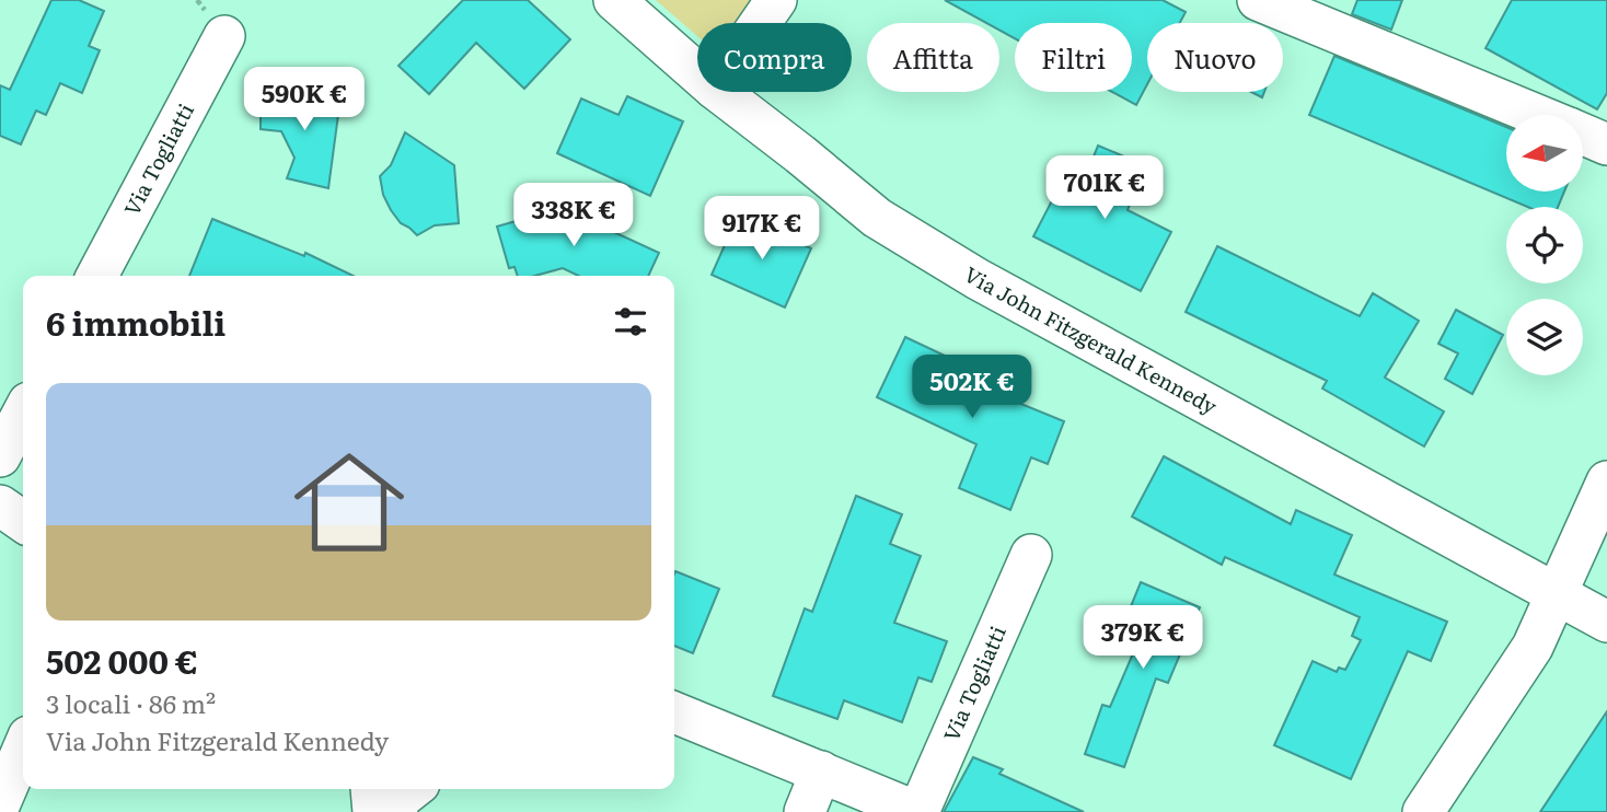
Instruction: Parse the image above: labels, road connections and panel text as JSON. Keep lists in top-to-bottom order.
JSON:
{
  "streets": {
    "street": ["Via Togliatti", "Via John Fitzgerald Kennedy"]
  },
  "north": "left",
  "page": {
    "chip": [
      "Compra",
      "Affitta",
      "Filtri",
      "Nuovo"
    ],
    "price": [
      "590K €",
      "701K €",
      "338K €",
      "917K €",
      "502K €",
      "379K €"
    ],
    "heading": "6 immobili",
    "list": [
      {
        "name": "502 000 €",
        "note": "3 locali · 86 m² · Via John Fitzgerald Kennedy"
      }
    ]
  }
}
